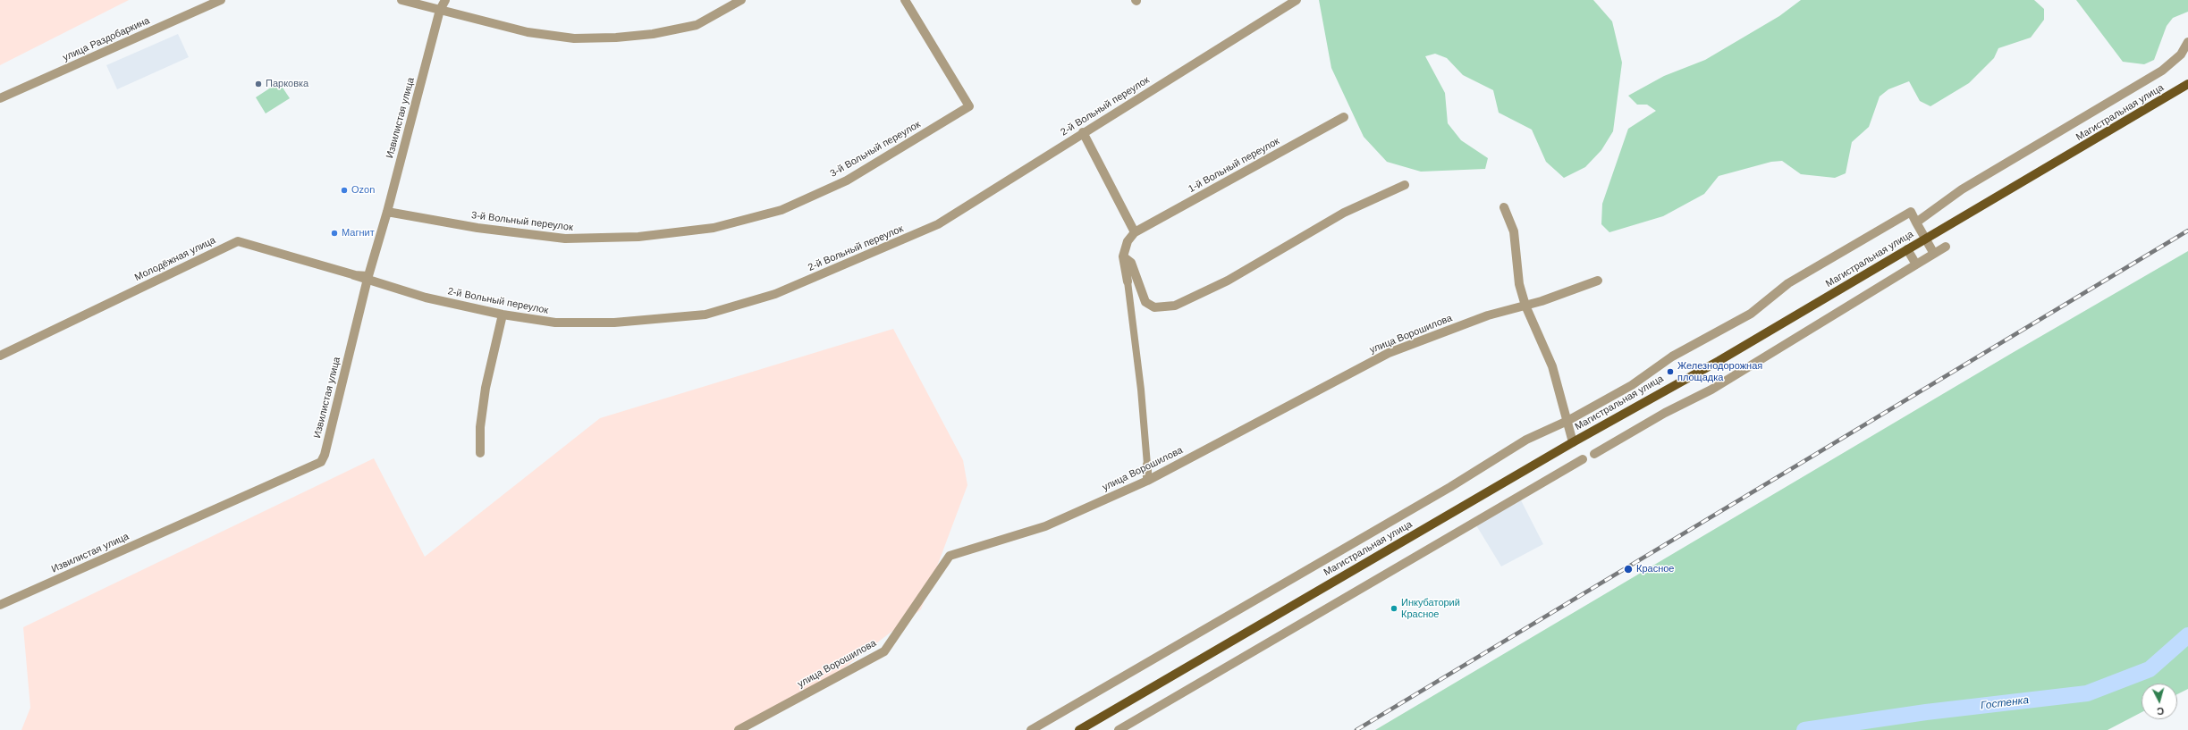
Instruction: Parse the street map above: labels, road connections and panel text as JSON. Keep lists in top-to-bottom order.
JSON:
{
  "streets": {
    "main road": ["Магистральная улица"],
    "street": [
      "улица Раздобаркина",
      "2-й Вольный переулок",
      "Извилистая улица",
      "3-й Вольный переулок",
      "1-й Вольный переулок",
      "Молодёжная улица",
      "улица Ворошилова"
    ]
  },
  "crossings": [
    ["2-й Вольный переулок", "Извилистая улица"],
    ["2-й Вольный переулок", "Молодёжная улица"],
    ["Извилистая улица", "3-й Вольный переулок"],
    ["Извилистая улица", "Молодёжная улица"]
  ],
  "water": ["Гостенка"],
  "places": [
    "Парковка",
    "Ozon",
    "Магнит",
    "Железнодорожная площадка",
    "Красное",
    "Инкубаторий Красное"
  ],
  "north": "bottom"
}
